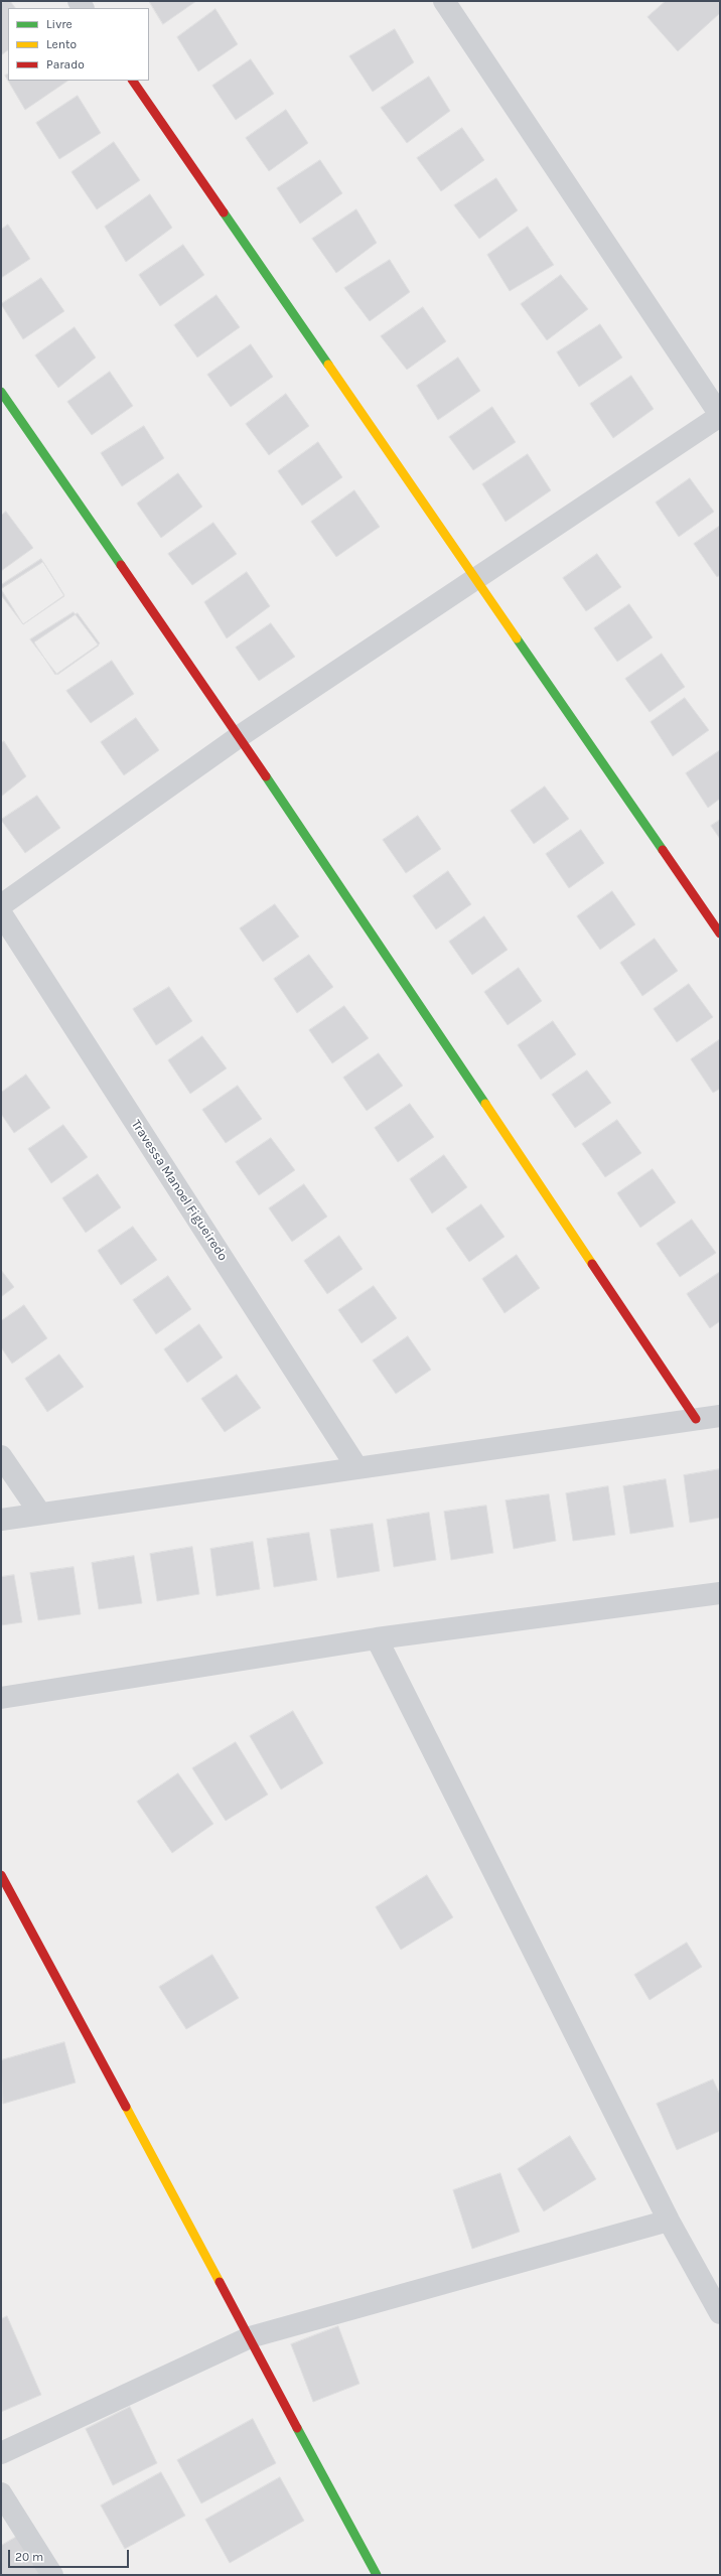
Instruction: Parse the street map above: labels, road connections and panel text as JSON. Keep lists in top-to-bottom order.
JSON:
{
  "streets": {
    "street": ["Travessa Manoel Figueiredo"]
  },
  "legend": ["Livre", "Lento", "Parado"],
  "scale_bar": "20 m"
}
